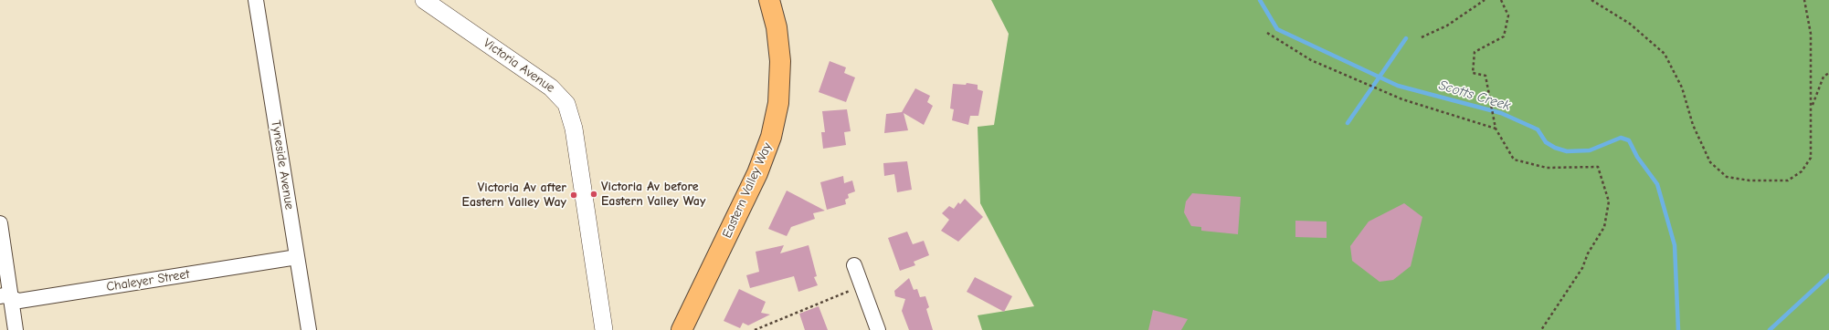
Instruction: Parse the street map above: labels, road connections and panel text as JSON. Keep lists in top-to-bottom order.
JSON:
{
  "streets": {
    "main road": ["Eastern Valley Way"],
    "street": ["Victoria Avenue", "Tyneside Avenue", "Chaleyer Street"]
  },
  "crossings": [
    ["Tyneside Avenue", "Chaleyer Street"]
  ],
  "water": ["Scotts Creek"],
  "places": ["Victoria Av before Eastern Valley Way", "Victoria Av after Eastern Valley Way"]
}
